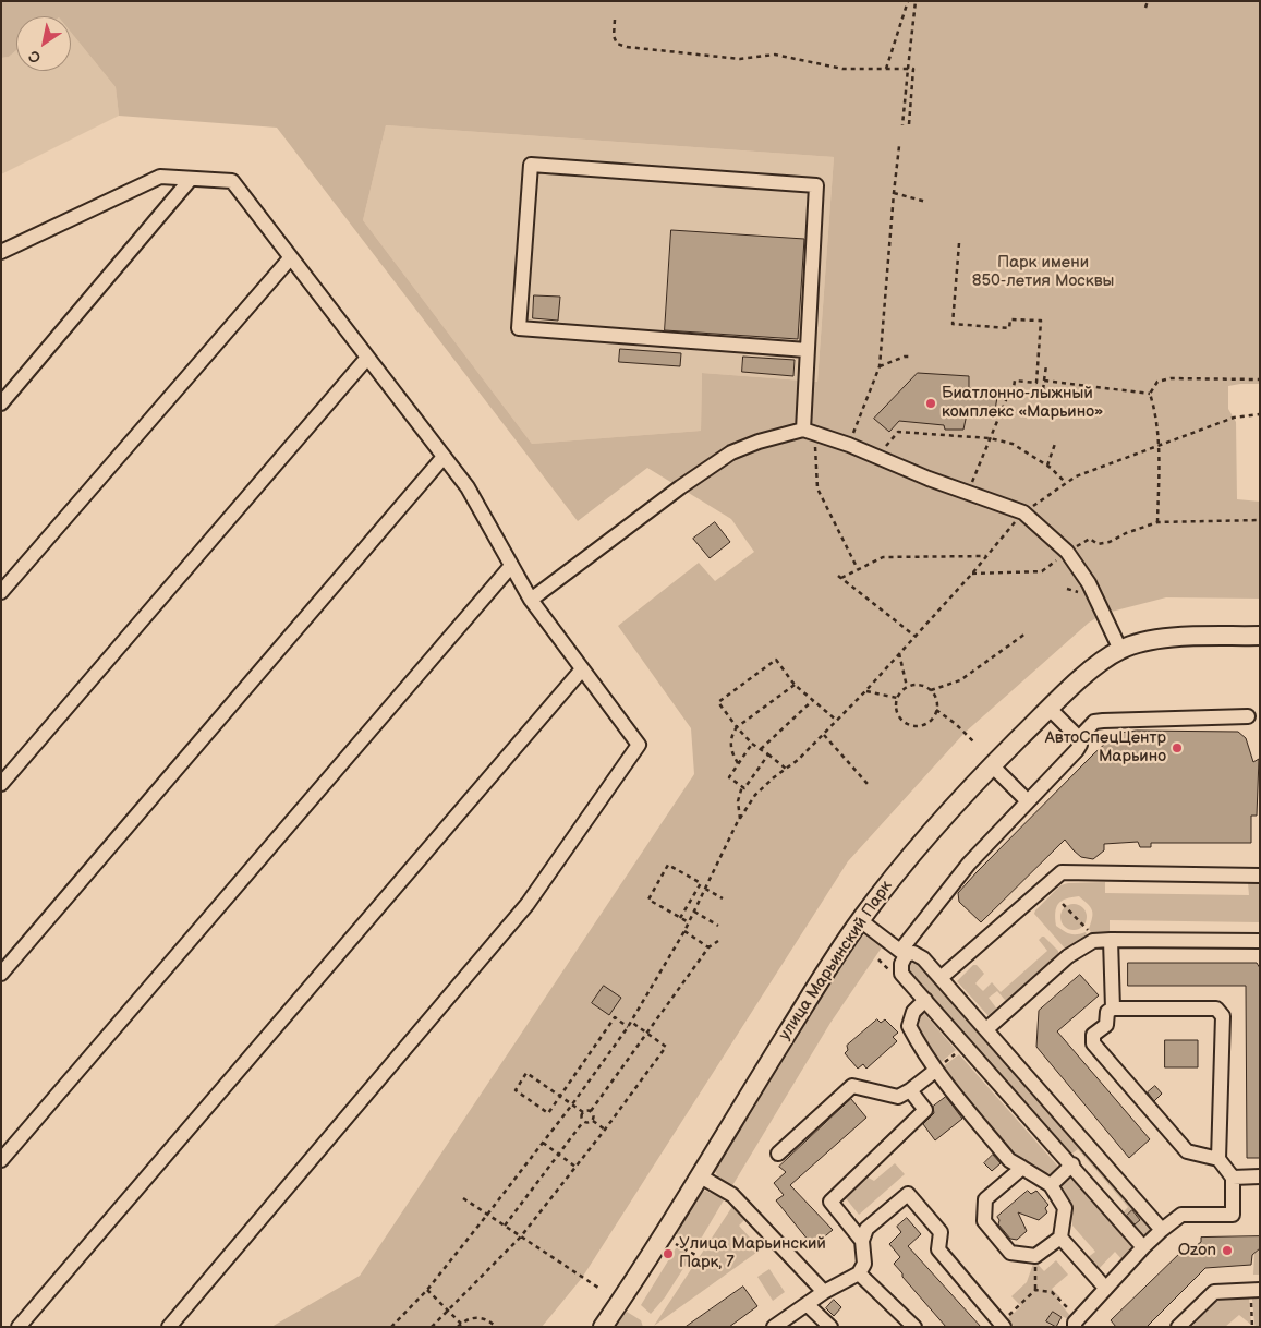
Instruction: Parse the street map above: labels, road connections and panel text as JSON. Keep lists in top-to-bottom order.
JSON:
{
  "streets": {
    "main road": ["улица Марьинский Парк"]
  },
  "parks": ["Парк имени 850-летия Москвы"],
  "places": [
    "Биатлонно-лыжный комплекс «Марьино»",
    "АвтоСпецЦентр Марьино",
    "Ozon",
    "Улица Марьинский Парк, 7"
  ],
  "north": "bottom left"
}
